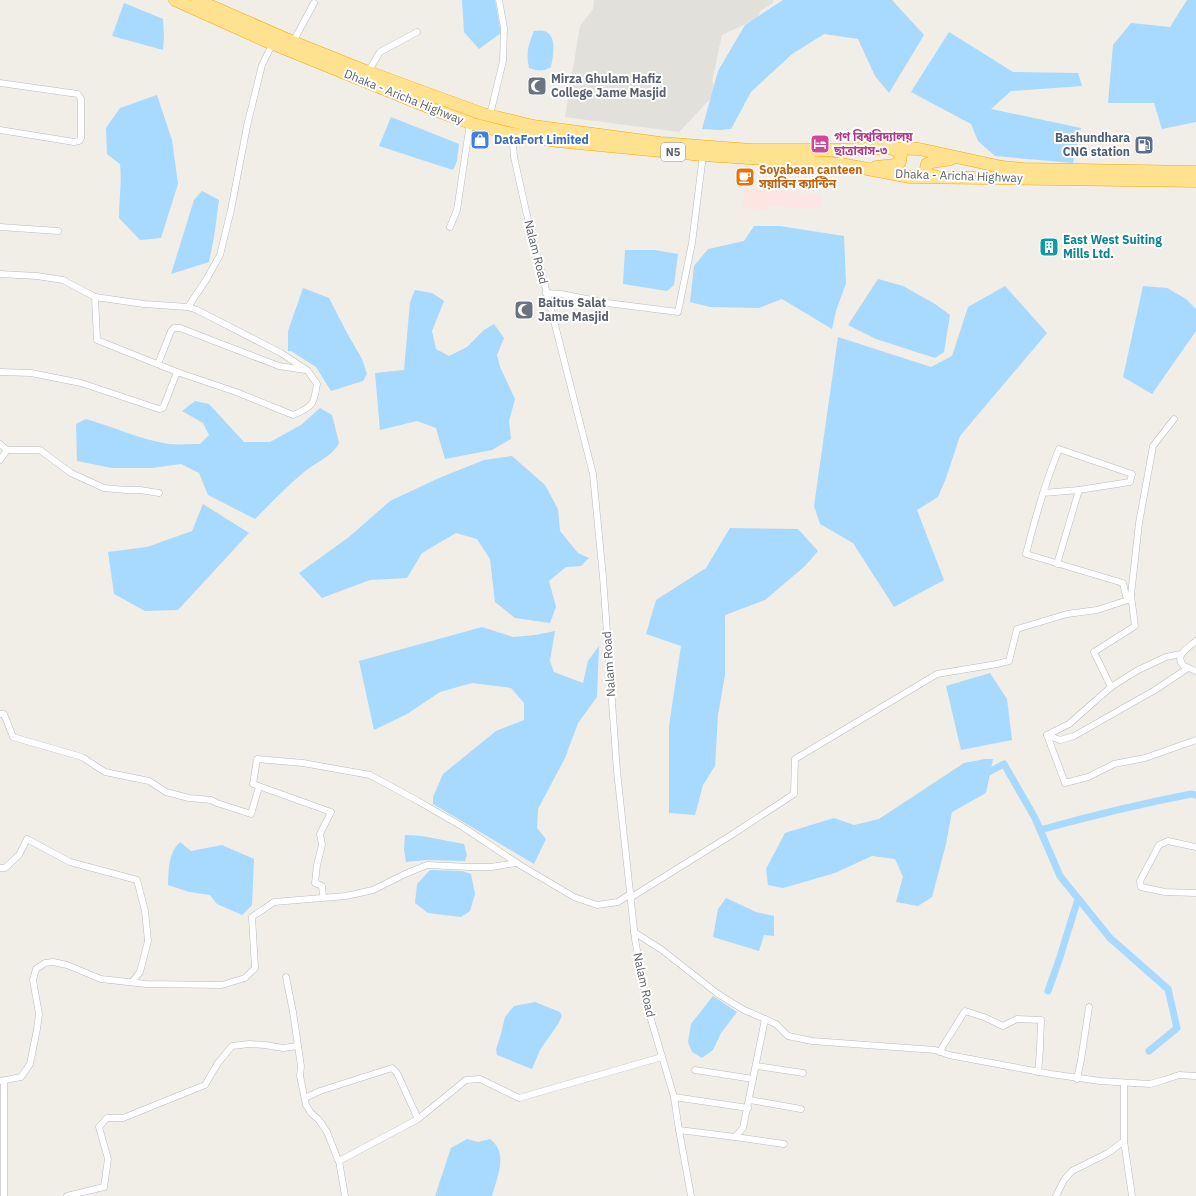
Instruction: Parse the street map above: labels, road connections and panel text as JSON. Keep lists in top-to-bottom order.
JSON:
{
  "streets": {
    "highway": ["Dhaka - Aricha Highway", "N5"],
    "street": ["Nalam Road"]
  },
  "crossings": [
    ["Dhaka - Aricha Highway", "Nalam Road"]
  ],
  "places": {
    "mosque": ["Mirza Ghulam Hafiz College Jame Masjid", "Baitus Salat Jame Masjid"],
    "shop": ["DataFort Limited"],
    "hotel": ["গণ বিশ্ববিদ্যালয় ছাত্রাবাস-৩"],
    "fuel station": ["Bashundhara CNG station"],
    "cafe": ["Soyabean canteen সয়াবিন ক্যান্টিন"],
    "building": ["East West Suiting Mills Ltd."]
  }
}
